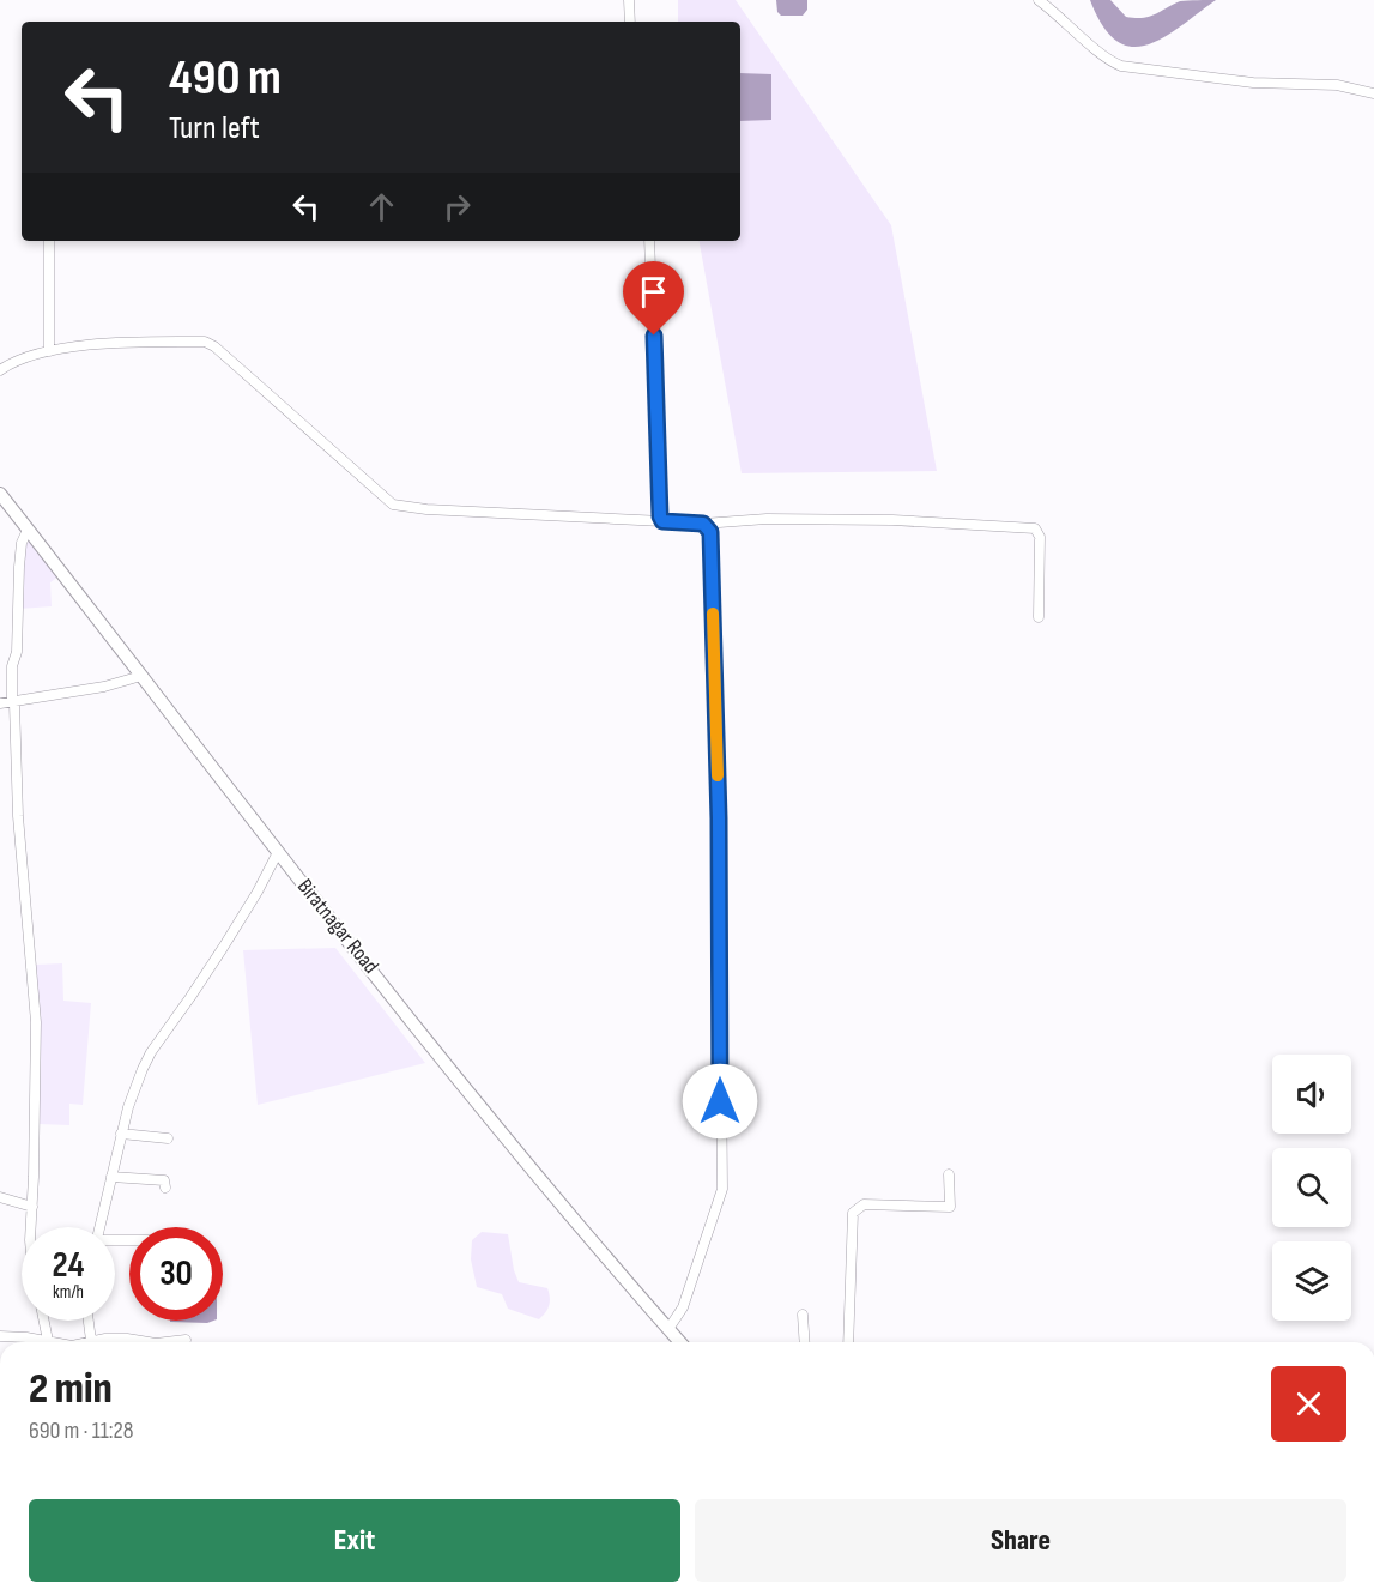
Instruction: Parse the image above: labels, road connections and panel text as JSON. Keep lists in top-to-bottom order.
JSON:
{
  "streets": {
    "main road": ["Biratnagar Road"]
  },
  "page": {
    "turn": ["490 m", "Turn left"],
    "speed": "24 km/h",
    "limit": "30",
    "heading": ["2 min", "690 m · 11:28"],
    "buttons": ["Exit", "Share"]
  }
}
